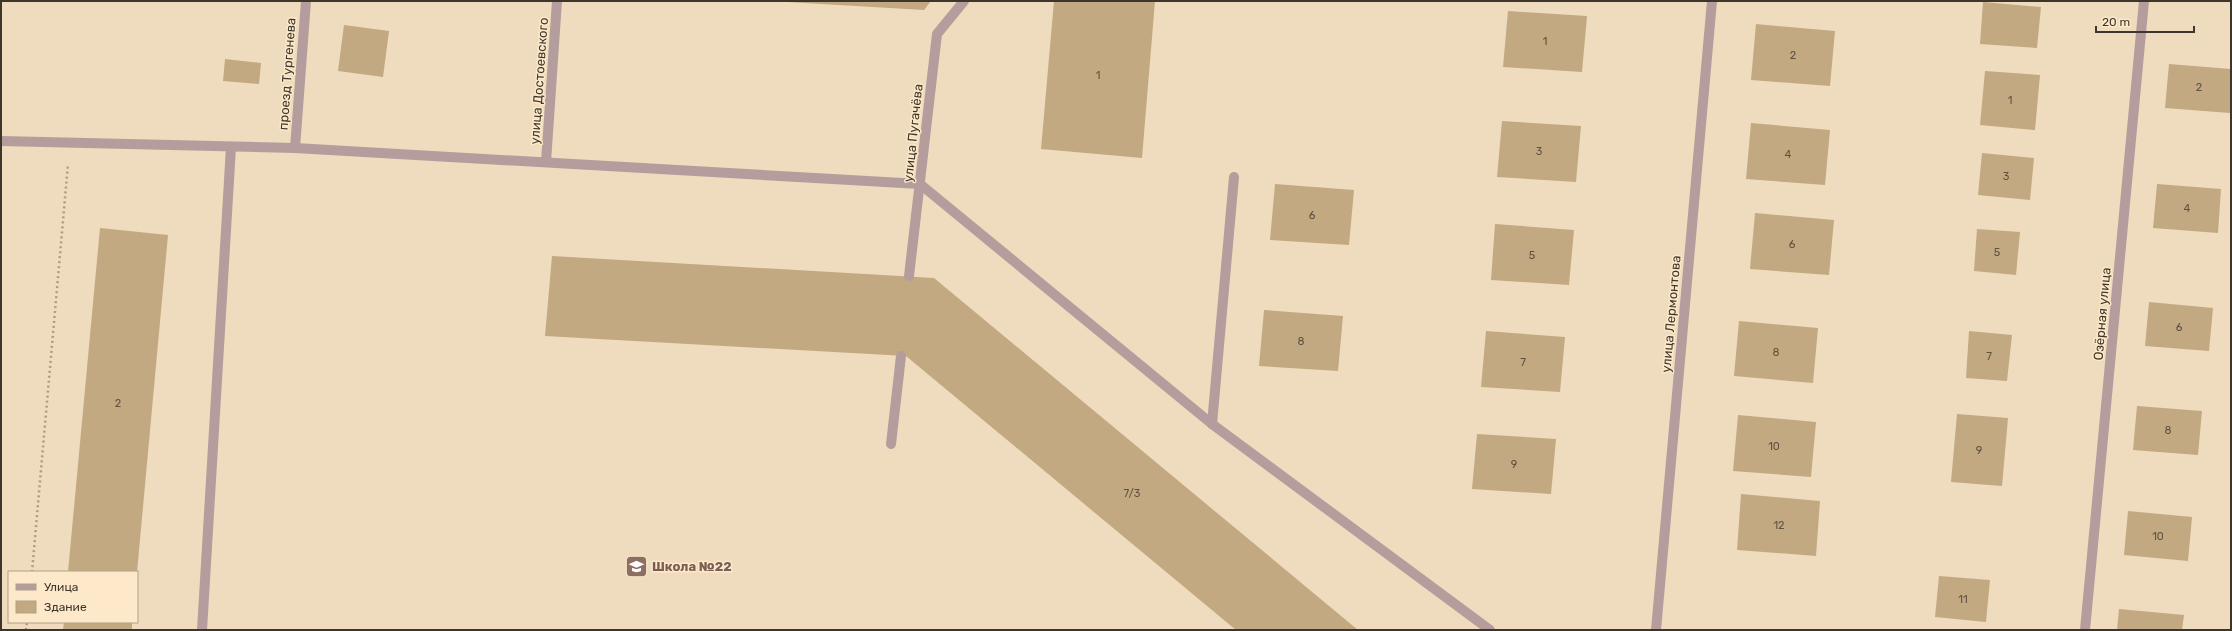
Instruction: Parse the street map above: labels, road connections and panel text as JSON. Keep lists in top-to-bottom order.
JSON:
{
  "streets": {
    "street": [
      "проезд Тургенева",
      "улица Достоевского",
      "улица Пугачёва",
      "улица Лермонтова",
      "Озёрная улица"
    ]
  },
  "places": {
    "school or university": ["Школа №22"]
  },
  "house_numbers": [
    "1",
    "2",
    "1",
    "2",
    "1",
    "3",
    "4",
    "3",
    "4",
    "6",
    "6",
    "5",
    "5",
    "6",
    "8",
    "8",
    "7",
    "7",
    "2",
    "8",
    "10",
    "9",
    "9",
    "7/3",
    "12",
    "10",
    "11"
  ],
  "legend": ["Улица", "Здание"],
  "scale_bar": "20 m"
}
